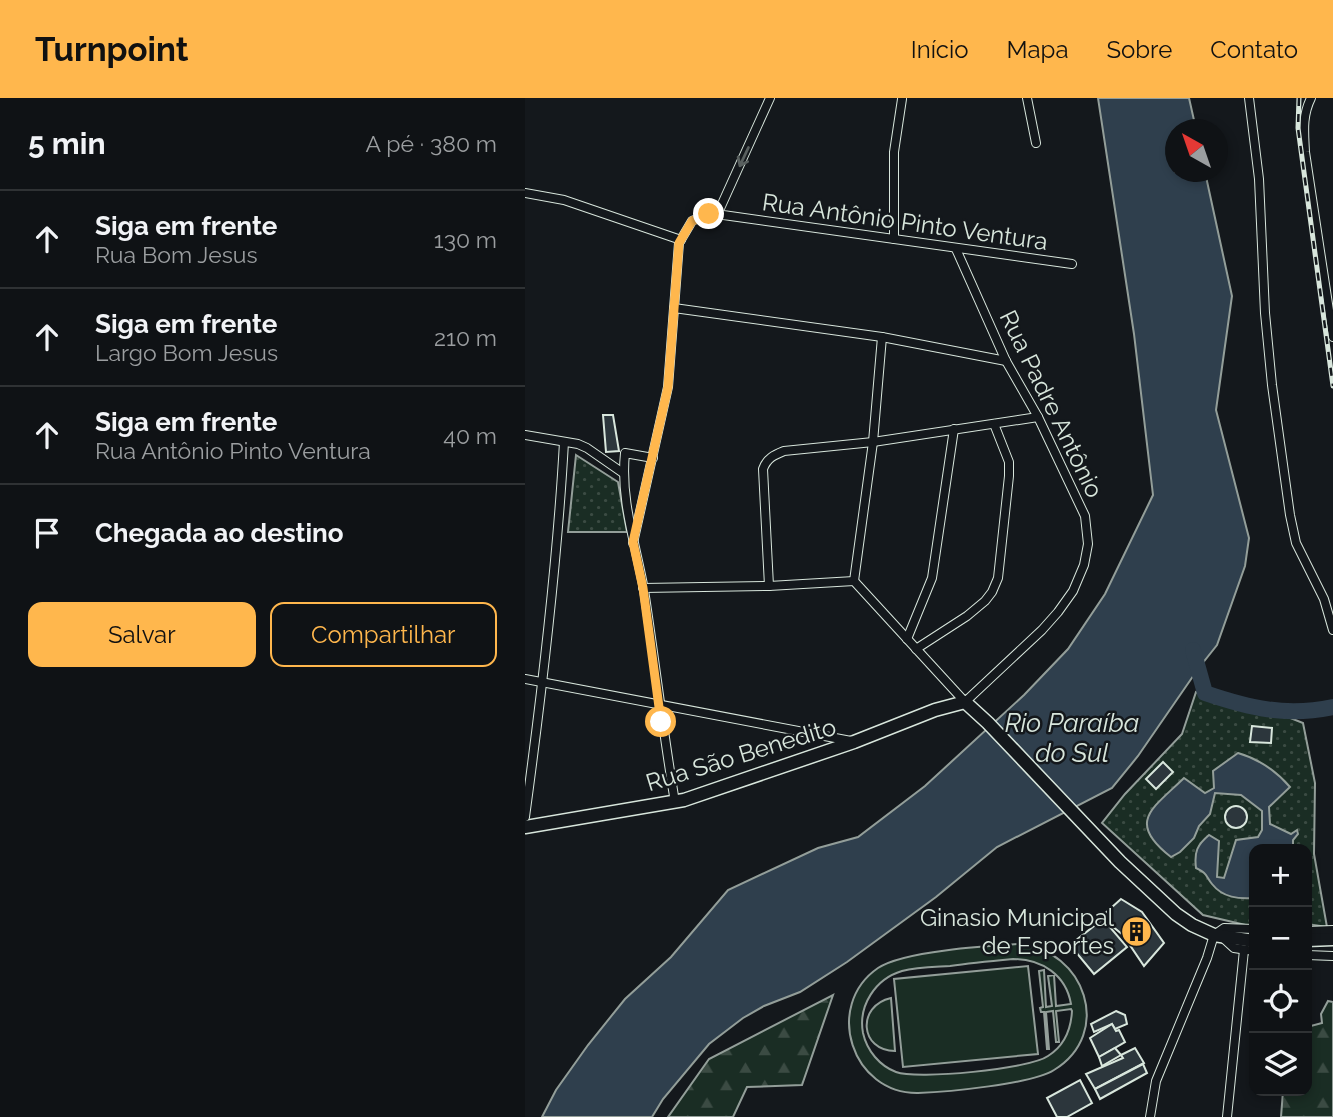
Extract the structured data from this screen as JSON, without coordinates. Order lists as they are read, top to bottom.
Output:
{
  "streets": {
    "main road": ["Rua São Benedito"],
    "street": ["Rua Antônio Pinto Ventura", "Rua Padre Antônio"]
  },
  "crossings": [
    ["Rua Antônio Pinto Ventura", "Rua Padre Antônio"],
    ["Rua Padre Antônio", "Rua São Benedito"]
  ],
  "water": ["Rio Paraíba do Sul"],
  "places": {
    "building": ["Ginasio Municipal de Esportes"]
  },
  "north": "top left",
  "page": {
    "header": "Turnpoint",
    "nav": [
      "Início",
      "Mapa",
      "Sobre",
      "Contato"
    ],
    "heading": ["5 min", "A pé · 380 m"],
    "list": [
      ["Siga em frente", "Rua Bom Jesus", "130 m"],
      ["Siga em frente", "Largo Bom Jesus", "210 m"],
      ["Siga em frente", "Rua Antônio Pinto Ventura", "40 m"],
      "Chegada ao destino"
    ],
    "buttons": ["Salvar", "Compartilhar"],
    "map_buttons": ["+", "−"]
  }
}
